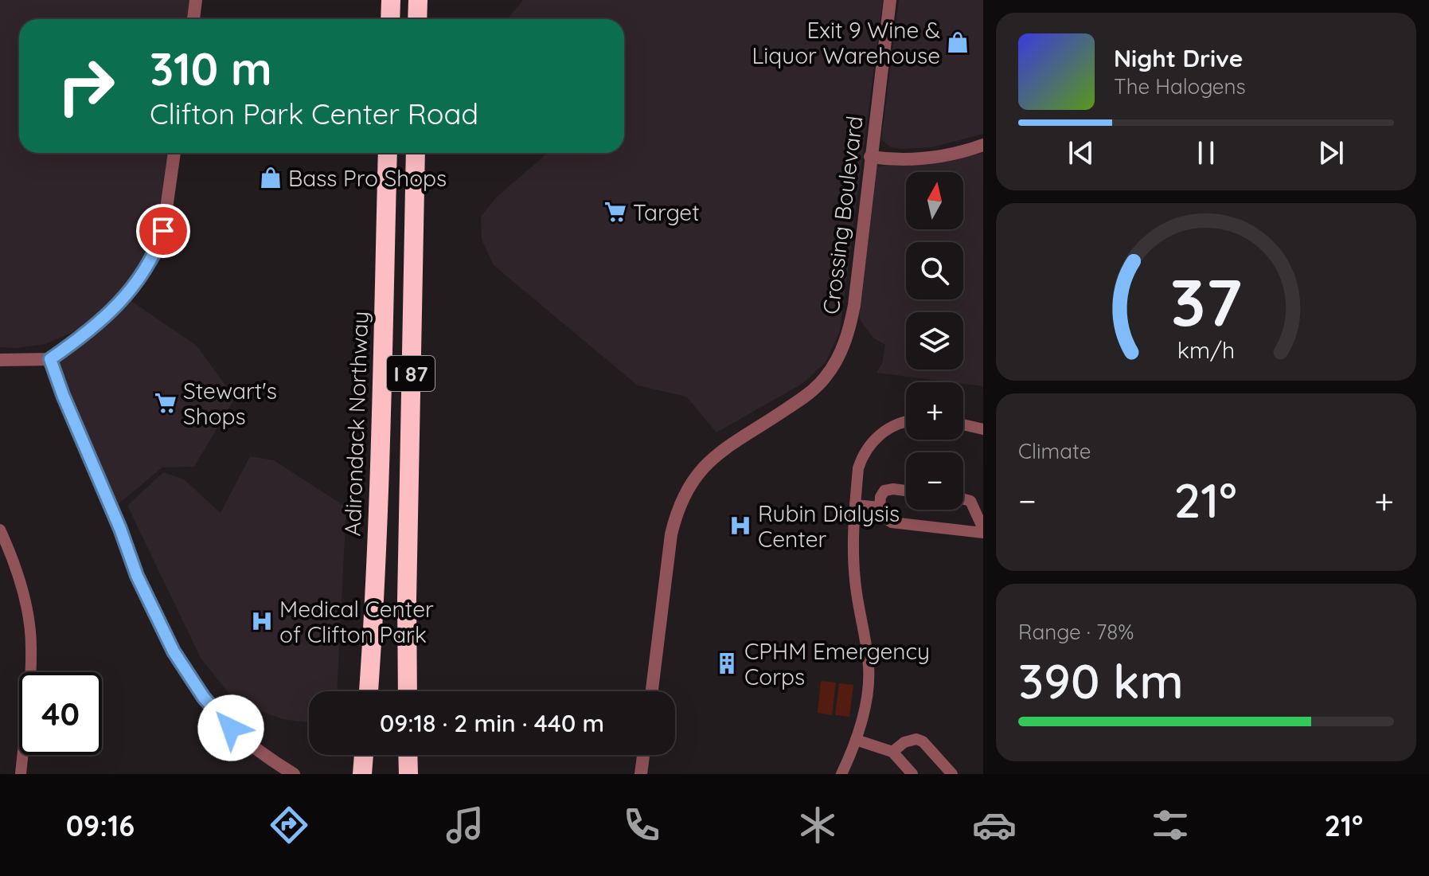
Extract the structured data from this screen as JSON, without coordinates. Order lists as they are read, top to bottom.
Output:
{
  "streets": {
    "highway": ["I 87", "Adirondack Northway"],
    "street": ["Crossing Boulevard"]
  },
  "places": {
    "shop": ["Exit 9 Wine & Liquor Warehouse", "Bass Pro Shops"],
    "supermarket": ["Target", "Stewart's Shops"],
    "hospital": ["Rubin Dialysis Center", "Medical Center of Clifton Park"],
    "building": ["CPHM Emergency Corps"]
  },
  "north": "top",
  "page": {
    "turn": ["310 m", "Clifton Park Center Road"],
    "song": ["Night Drive", "The Halogens"],
    "map_buttons": ["+", "−"],
    "tile": [
      "Climate",
      ["Range · 78%", "390 km"]
    ],
    "heat": ["−", "21°", "+"],
    "limit": "40",
    "trip": "09:18 · 2 min · 440 m",
    "tabs": ["09:16", "21°"],
    "gauge": ["37", "km/h"]
  }
}
